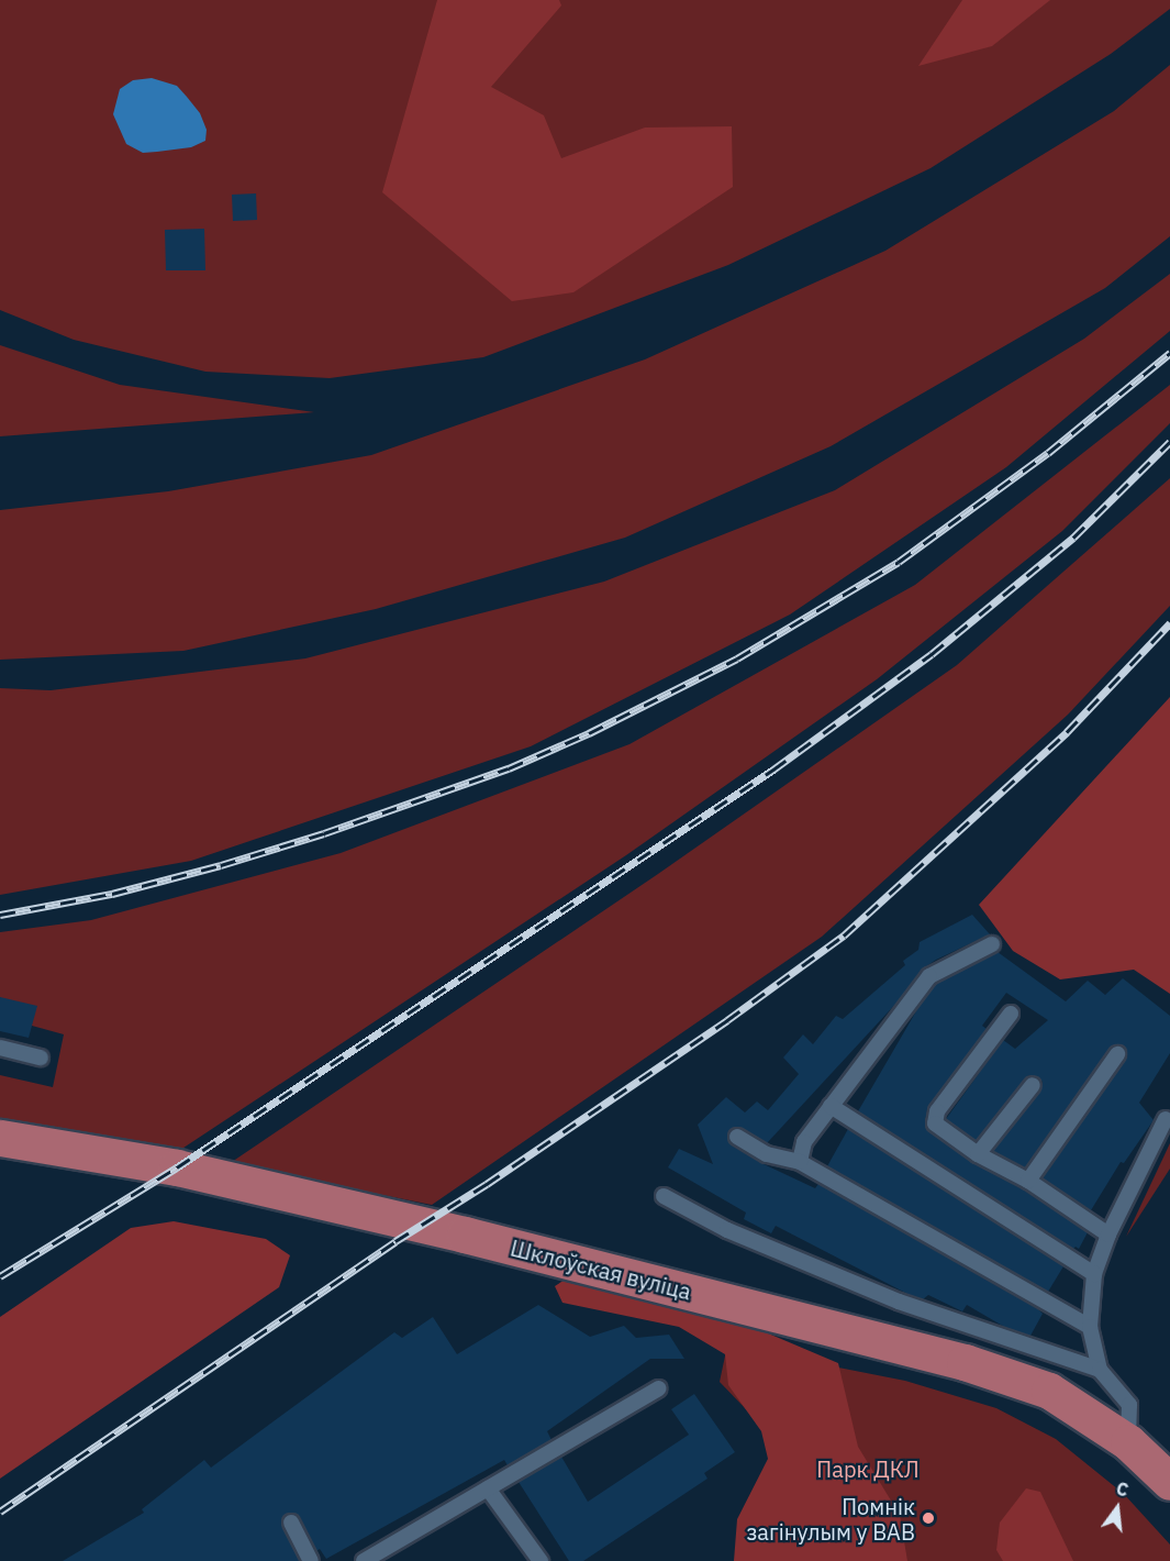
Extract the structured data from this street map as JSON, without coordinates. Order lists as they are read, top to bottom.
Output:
{
  "streets": {
    "main road": ["Шклоўская вуліца"]
  },
  "parks": ["Парк ДКЛ"],
  "places": ["Помнік загінулым у ВАВ"],
  "north": "top"
}
